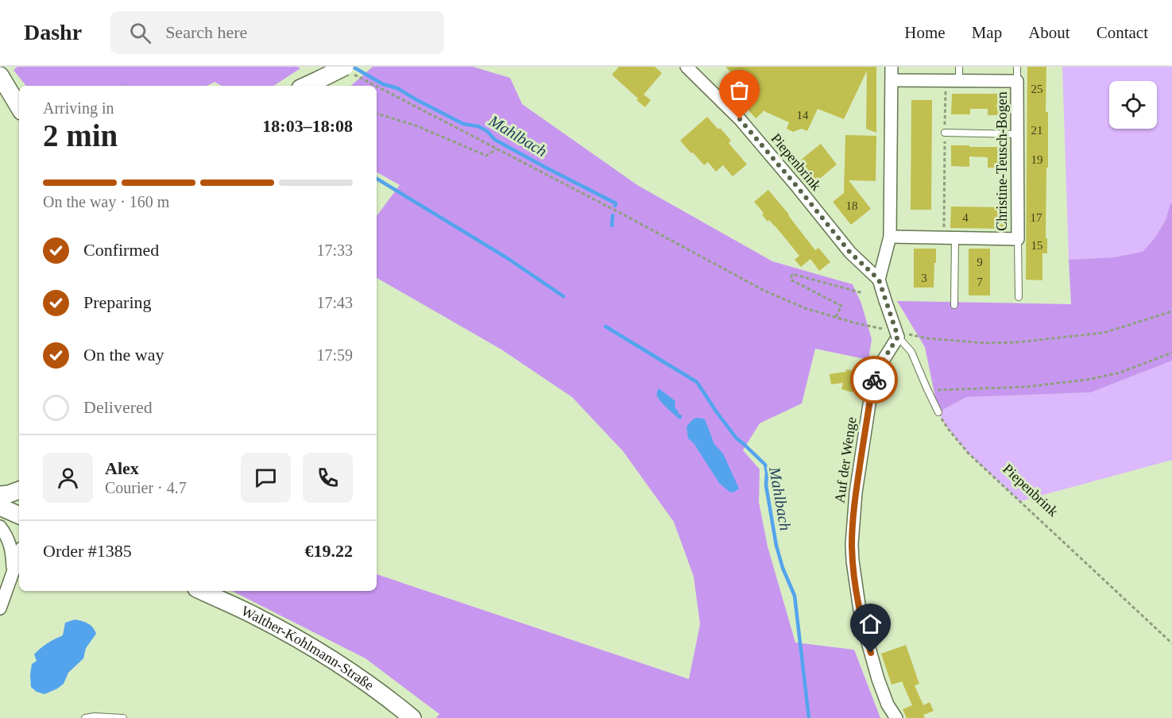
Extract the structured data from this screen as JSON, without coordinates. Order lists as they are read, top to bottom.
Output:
{
  "streets": {
    "main road": ["Walther-Kohlmann-Straße"],
    "street": ["Christine-Teusch-Bogen", "Piepenbrink", "Auf der Wenge"]
  },
  "water": ["Mahlbach"],
  "house_numbers": [
    "25",
    "14",
    "21",
    "19",
    "18",
    "4",
    "17",
    "15",
    "9",
    "3",
    "7"
  ],
  "page": {
    "header": "Dashr",
    "search": "Search here",
    "nav": [
      "Home",
      "Map",
      "About",
      "Contact"
    ],
    "heading": ["2 min", "Arriving in", "18:03–18:08"],
    "panel": [
      "Alex",
      "Courier · 4.7",
      "Order #1385",
      "€19.22"
    ],
    "bar": "On the way · 160 m",
    "list": [
      ["Confirmed", "17:33"],
      ["Preparing", "17:43"],
      ["On the way", "17:59"],
      "Delivered"
    ]
  }
}
